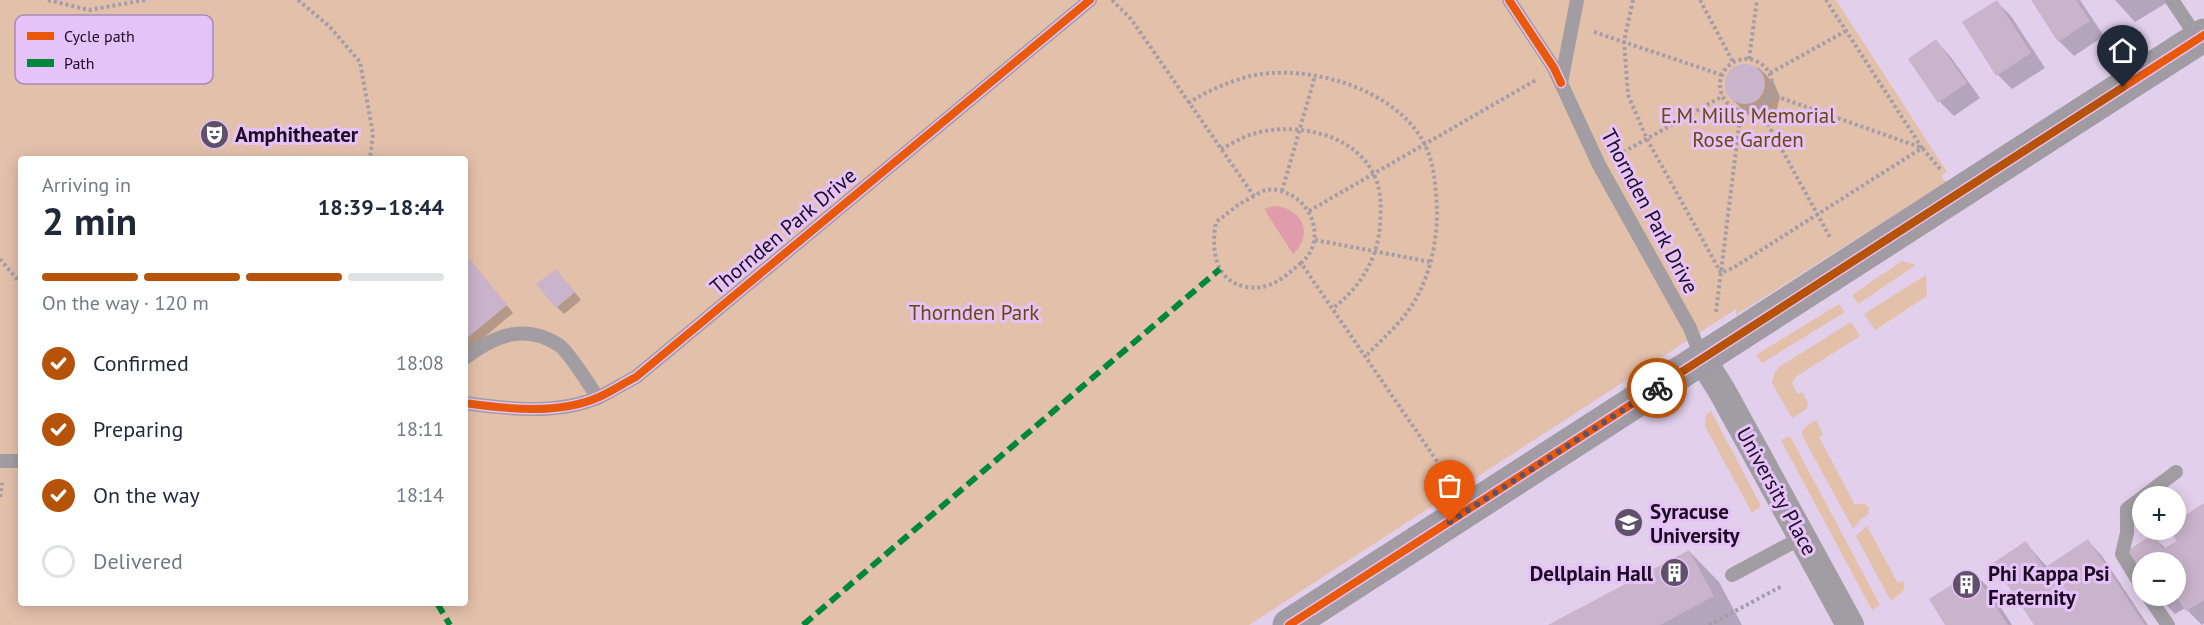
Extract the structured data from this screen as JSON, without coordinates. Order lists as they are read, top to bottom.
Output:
{
  "streets": {
    "street": ["University Place"],
    "lane": ["Thornden Park Drive"]
  },
  "crossings": [
    ["Thornden Park Drive", "University Place"]
  ],
  "parks": ["E.M. Mills Memorial Rose Garden", "Thornden Park"],
  "places": {
    "theatre": ["Amphitheater"],
    "school or university": ["Syracuse University"],
    "building": ["Dellplain Hall", "Phi Kappa Psi Fraternity"]
  },
  "legend": ["Cycle path", "Path"],
  "page": {
    "heading": ["2 min", "Arriving in", "18:39–18:44"],
    "bar": "On the way · 120 m",
    "list": [
      ["Confirmed", "18:08"],
      ["Preparing", "18:11"],
      ["On the way", "18:14"],
      "Delivered"
    ],
    "map_buttons": ["+", "−"]
  }
}
